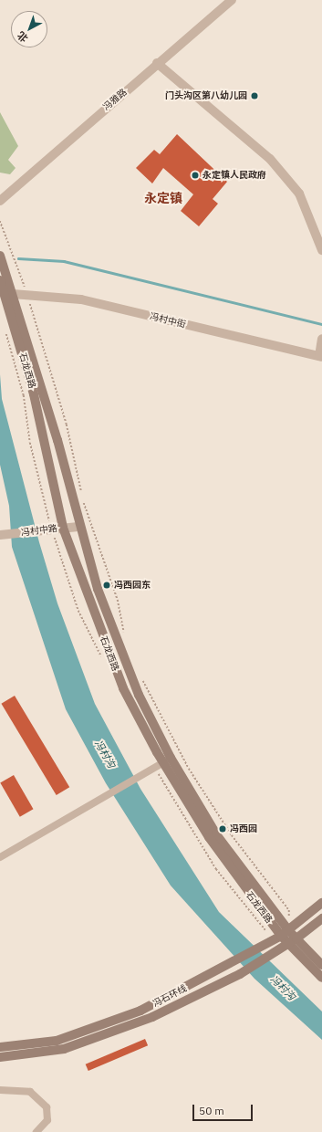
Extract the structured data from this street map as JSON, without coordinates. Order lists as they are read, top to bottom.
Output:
{
  "streets": {
    "main road": ["石龙西路", "冯石环线"],
    "street": ["冯雅路", "冯村中街", "冯村中路"]
  },
  "crossings": [
    ["冯村中街", "石龙西路"],
    ["石龙西路", "冯村中路"],
    ["石龙西路", "冯石环线"]
  ],
  "districts": ["永定镇"],
  "water": ["冯村沟"],
  "places": [
    "门头沟区第八幼儿园",
    "永定镇人民政府",
    "冯西园东",
    "冯西园"
  ],
  "scale_bar": "50 m",
  "north": "bottom left"
}
